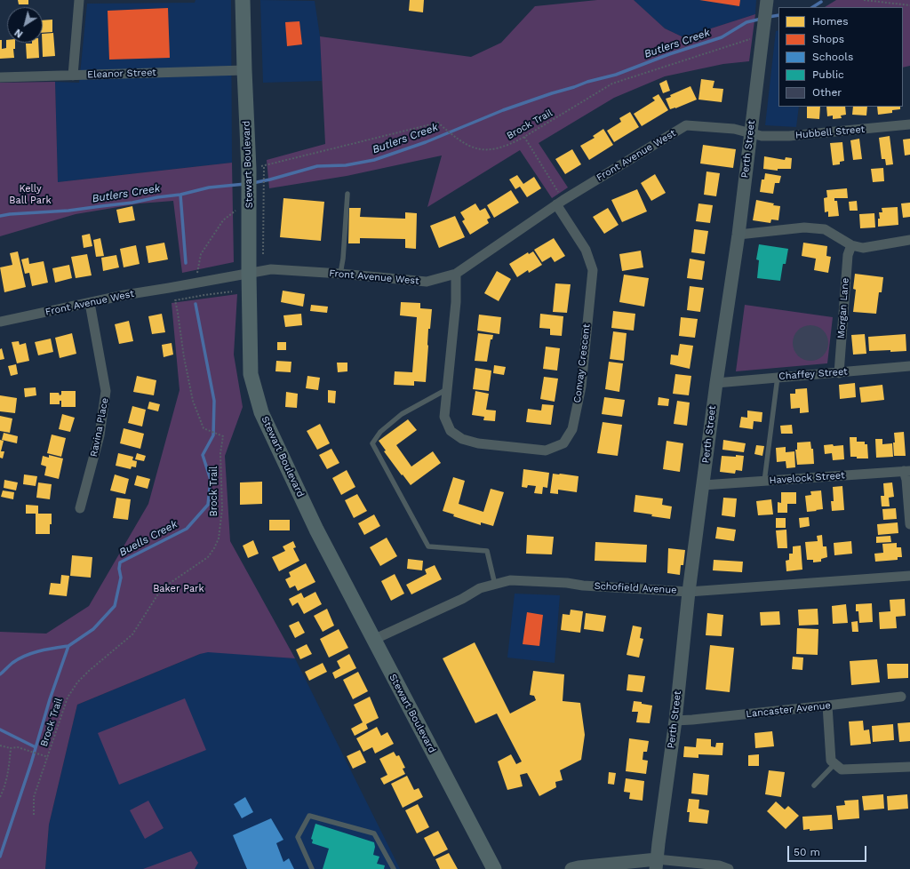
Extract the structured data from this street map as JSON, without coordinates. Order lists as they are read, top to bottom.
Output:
{
  "streets": {
    "main road": ["Stewart Boulevard"],
    "street": [
      "Eleanor Street",
      "Hubbell Street",
      "Perth Street",
      "Front Avenue West",
      "Morgan Lane",
      "Convay Crescent",
      "Chaffey Street",
      "Ravina Place",
      "Havelock Street",
      "Schofield Avenue",
      "Lancaster Avenue"
    ],
    "path": ["Brock Trail"]
  },
  "crossings": [
    ["Eleanor Street", "Stewart Boulevard"],
    ["Brock Trail", "Perth Street"],
    ["Brock Trail", "Stewart Boulevard"],
    ["Hubbell Street", "Perth Street"],
    ["Hubbell Street", "Front Avenue West"],
    ["Perth Street", "Front Avenue West"],
    ["Perth Street", "Chaffey Street"],
    ["Perth Street", "Havelock Street"],
    ["Perth Street", "Schofield Avenue"],
    ["Perth Street", "Lancaster Avenue"],
    ["Front Avenue West", "Stewart Boulevard"],
    ["Front Avenue West", "Convay Crescent"],
    ["Front Avenue West", "Ravina Place"],
    ["Stewart Boulevard", "Schofield Avenue"],
    ["Morgan Lane", "Chaffey Street"]
  ],
  "water": ["Butlers Creek", "Buells Creek"],
  "parks": ["Kelly Ball Park", "Baker Park"],
  "legend": [
    "Homes",
    "Shops",
    "Schools",
    "Public",
    "Other"
  ],
  "scale_bar": "50 m",
  "north": "bottom left"
}
